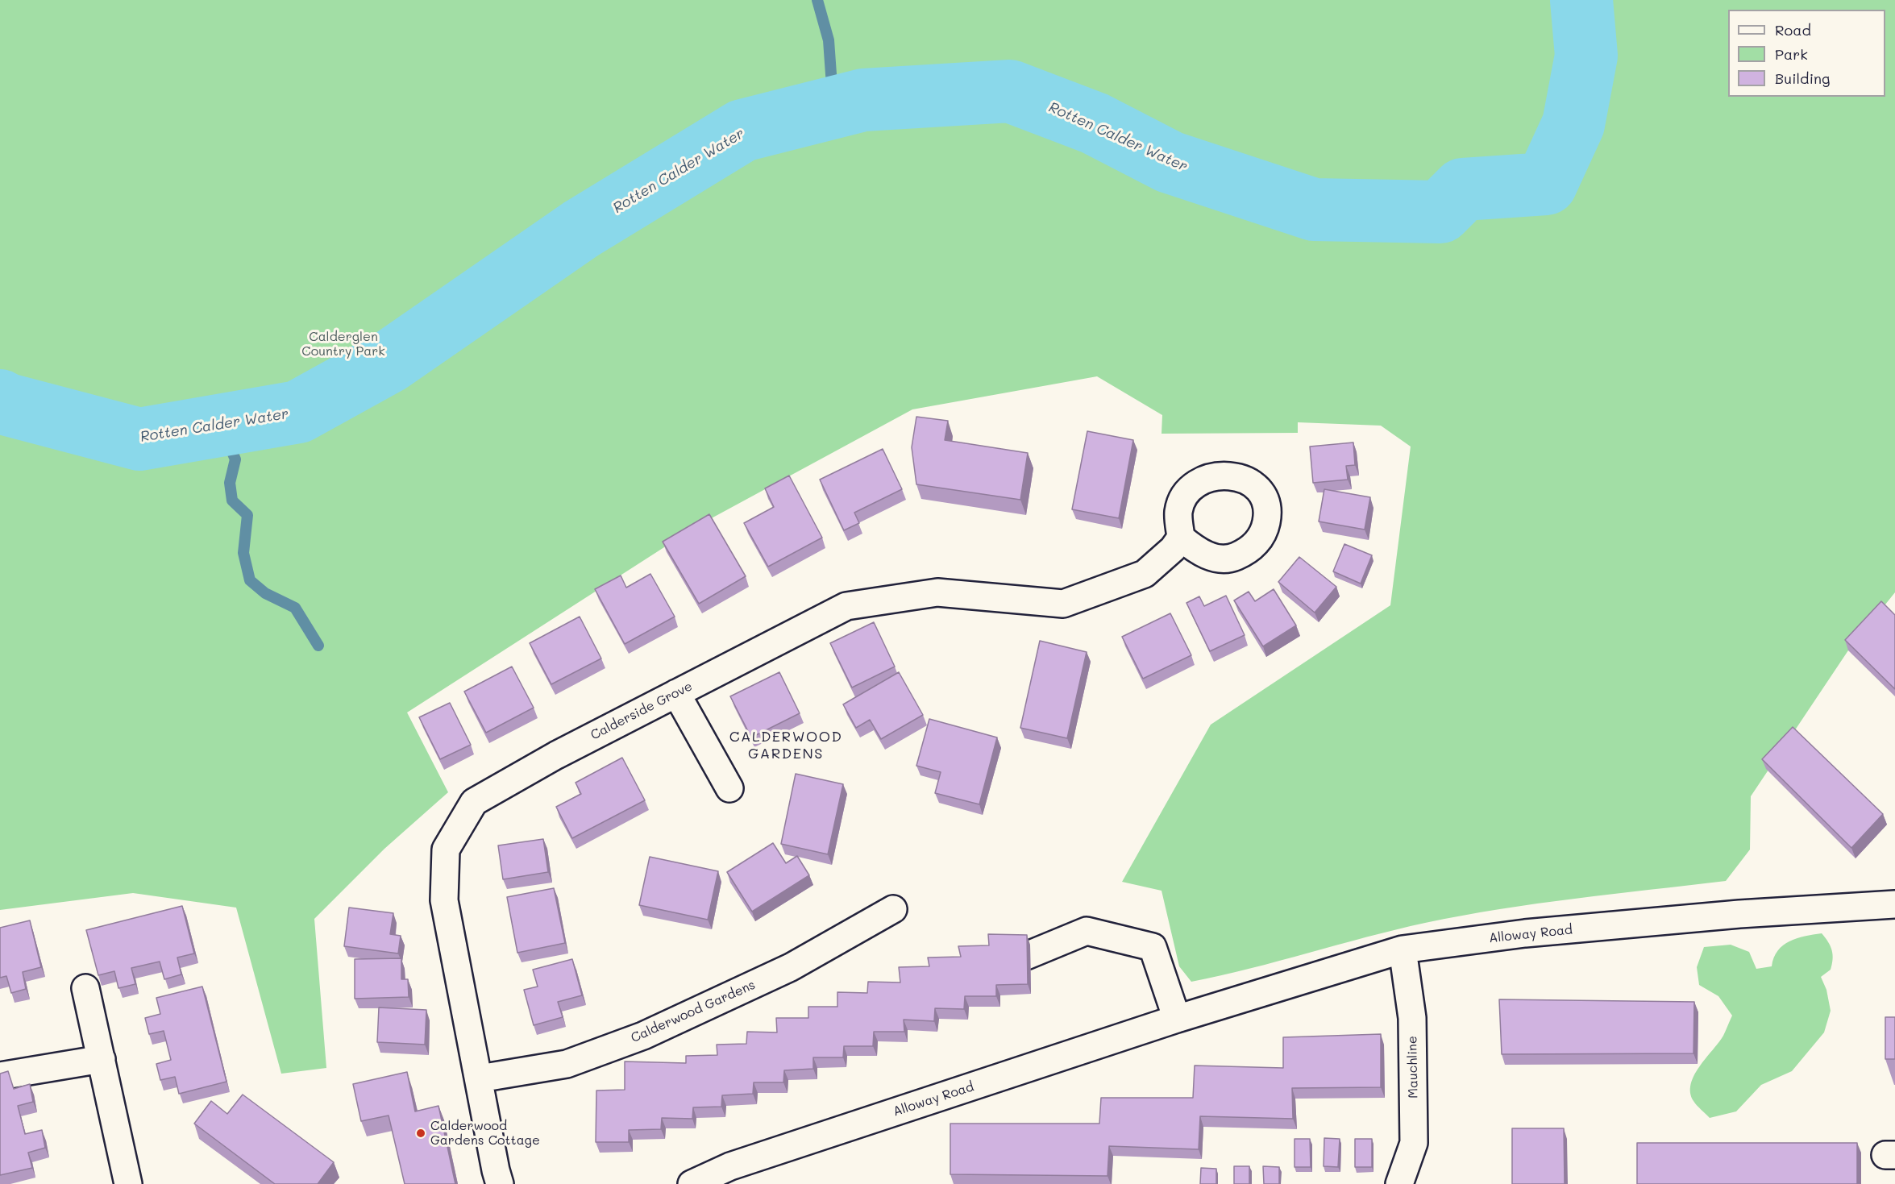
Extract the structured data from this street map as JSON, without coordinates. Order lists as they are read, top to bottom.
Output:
{
  "streets": {
    "street": [
      "Calderside Grove",
      "Alloway Road",
      "Calderwood Gardens",
      "Mauchline"
    ]
  },
  "crossings": [
    ["Calderside Grove", "Calderwood Gardens"],
    ["Alloway Road", "Mauchline"]
  ],
  "districts": ["CALDERWOOD GARDENS"],
  "water": ["Rotten Calder Water"],
  "parks": ["Calderglen Country Park"],
  "places": ["Calderwood Gardens Cottage"],
  "legend": ["Road", "Park", "Building"]
}
